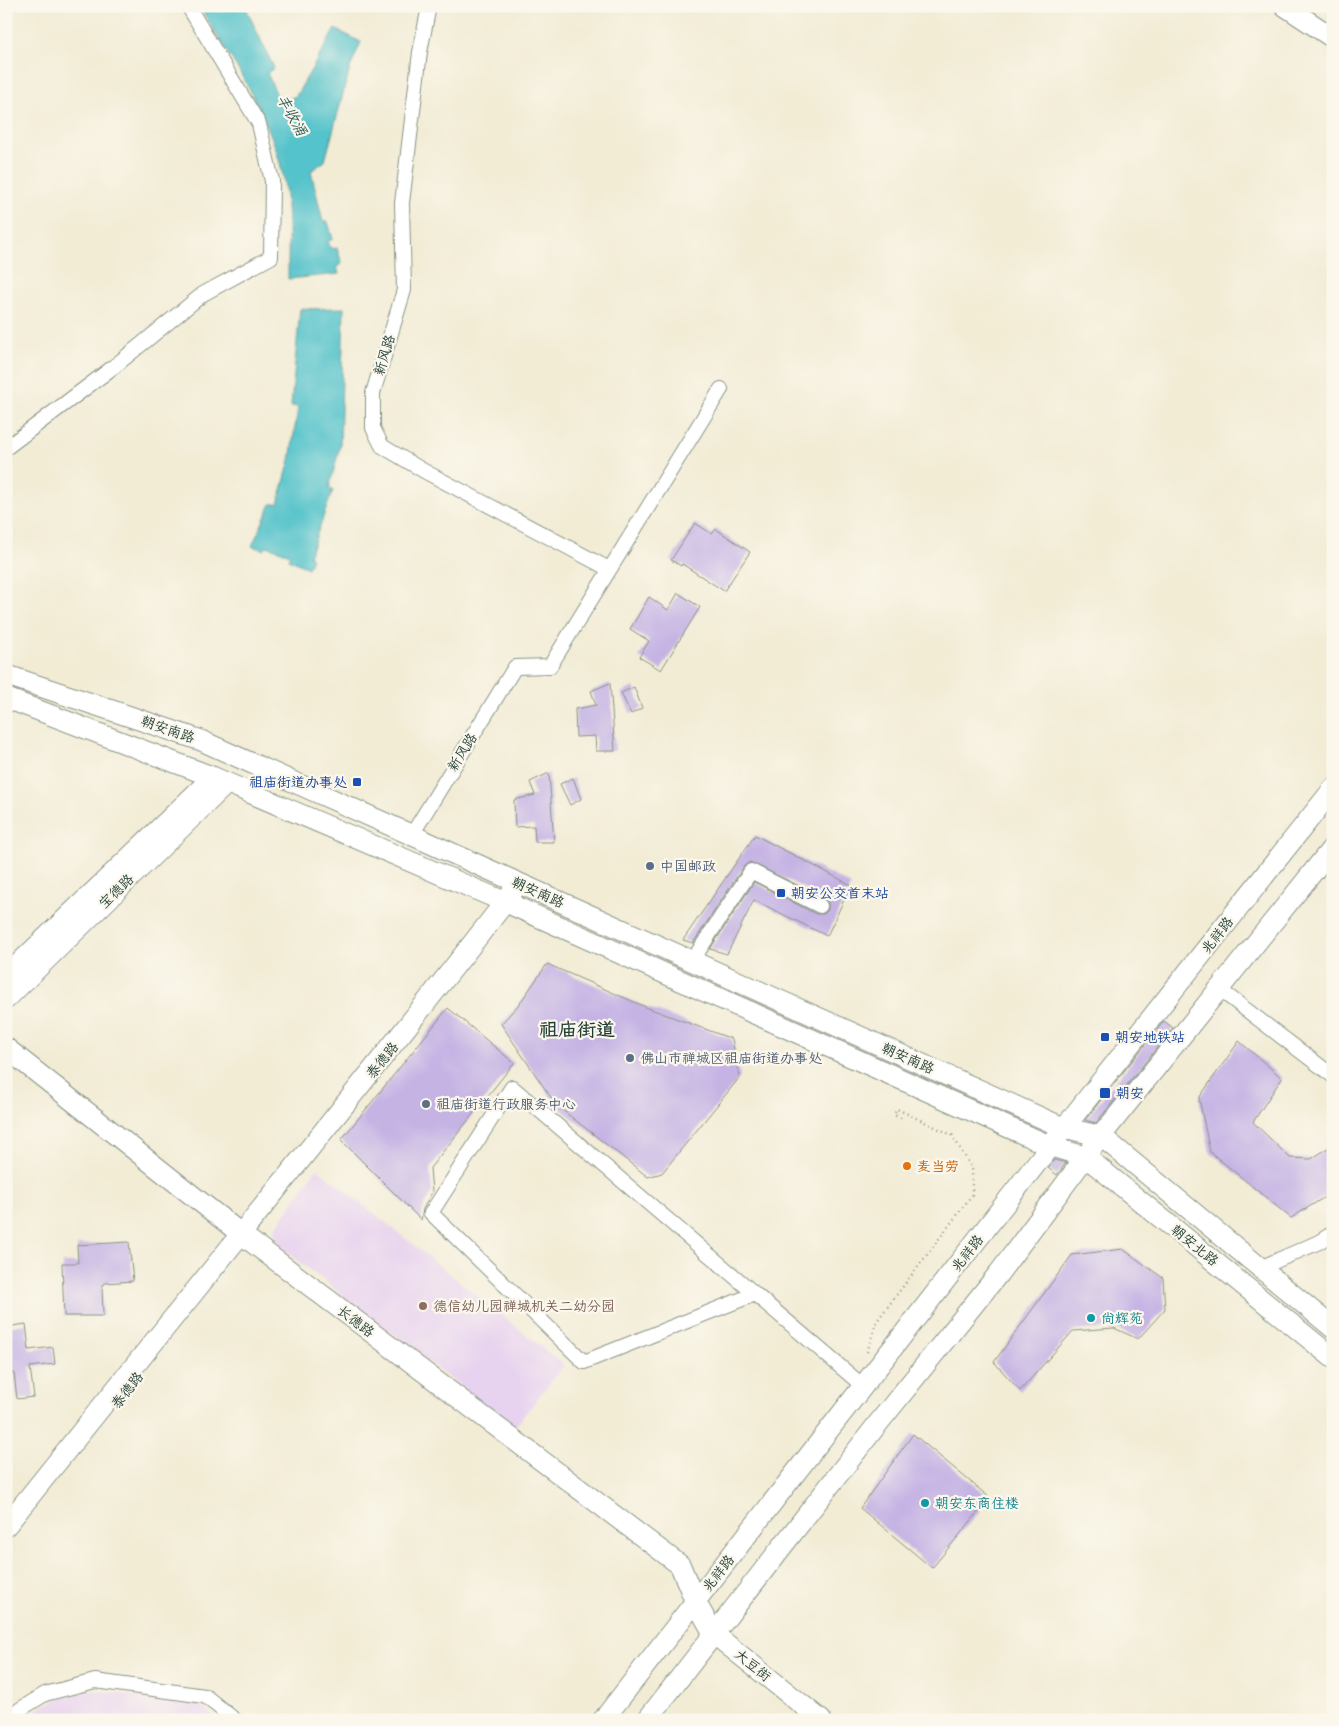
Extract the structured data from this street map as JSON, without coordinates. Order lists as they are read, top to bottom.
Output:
{
  "streets": {
    "main road": [
      "朝安南路",
      "宝德路",
      "兆祥路",
      "泰德路",
      "朝安北路",
      "长德路",
      "大豆街"
    ],
    "street": ["新风路"]
  },
  "crossings": [
    ["新风路", "朝安南路"],
    ["朝安南路", "宝德路"],
    ["朝安南路", "兆祥路"],
    ["朝安南路", "泰德路"],
    ["朝安南路", "朝安北路"],
    ["兆祥路", "朝安北路"],
    ["兆祥路", "长德路"],
    ["兆祥路", "大豆街"],
    ["泰德路", "长德路"],
    ["长德路", "大豆街"]
  ],
  "districts": ["祖庙街道"],
  "water": ["丰收涌"],
  "places": {
    "transit": [
      "祖庙街道办事处",
      "朝安公交首末站",
      "朝安地铁站",
      "朝安"
    ],
    "other": [
      "中国邮政",
      "佛山市禅城区祖庙街道办事处",
      "祖庙街道行政服务中心",
      "麦当劳",
      "德信幼儿园禅城机关二幼分园",
      "尚辉苑",
      "朝安东商住楼"
    ]
  }
}
